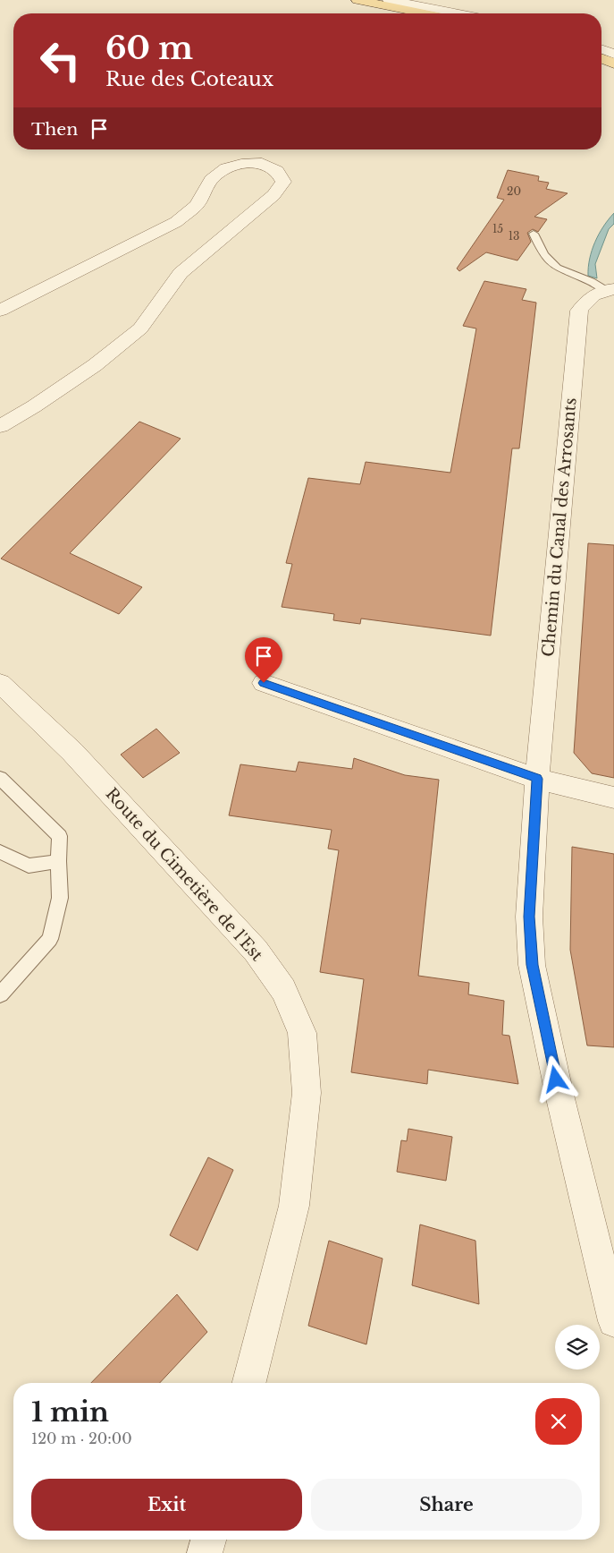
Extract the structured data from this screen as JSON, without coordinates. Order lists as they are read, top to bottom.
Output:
{
  "streets": {
    "street": ["Chemin du Canal des Arrosants", "Route du Cimetière de l'Est"]
  },
  "house_numbers": ["20", "15", "13"],
  "page": {
    "turn": ["60 m", "Rue des Coteaux"],
    "then": "Then",
    "heading": ["1 min", "120 m · 20:00"],
    "buttons": ["Exit", "Share"]
  }
}
